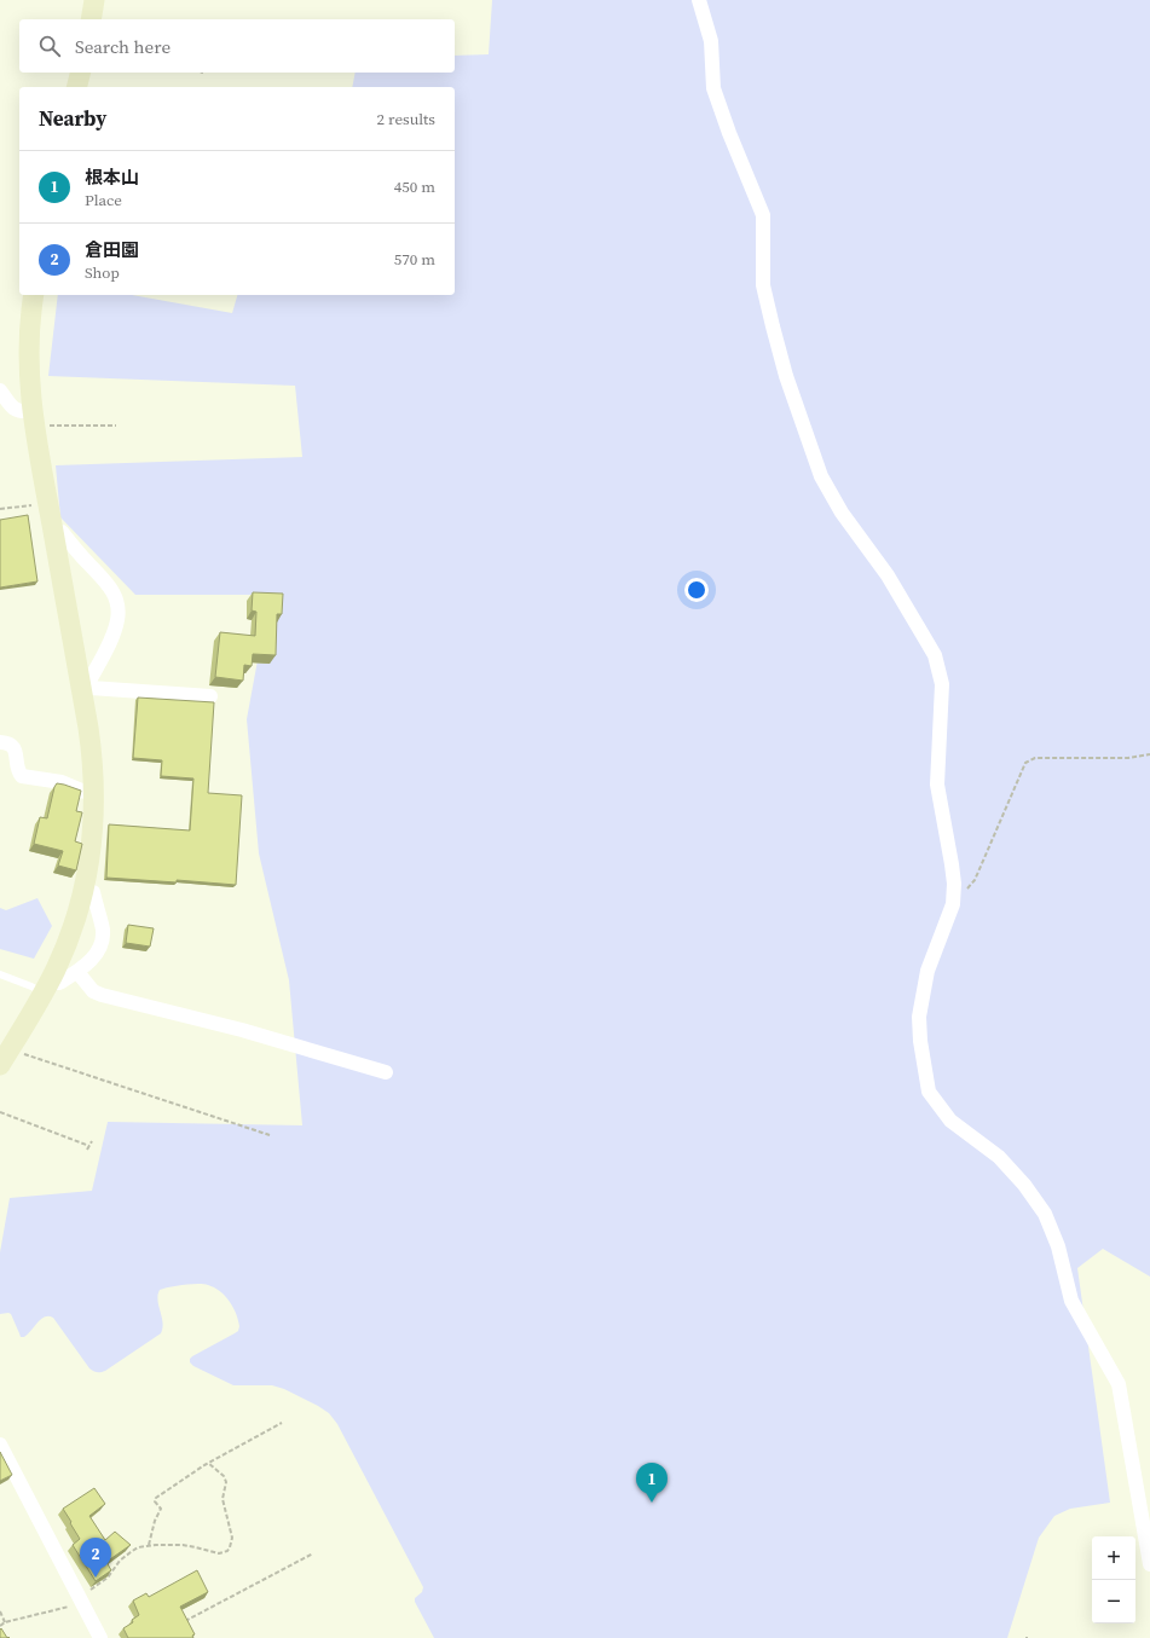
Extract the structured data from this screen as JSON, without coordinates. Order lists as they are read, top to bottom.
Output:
{
  "page": {
    "search": "Search here",
    "heading": ["Nearby", "2 results"],
    "list": [
      {
        "mark": "1",
        "name": "根本山",
        "note": "Place",
        "value": "450 m"
      },
      {
        "mark": "2",
        "name": "倉田園",
        "note": "Shop",
        "value": "570 m"
      }
    ],
    "pins": ["1", "2"],
    "map_buttons": ["+", "−"]
  }
}
